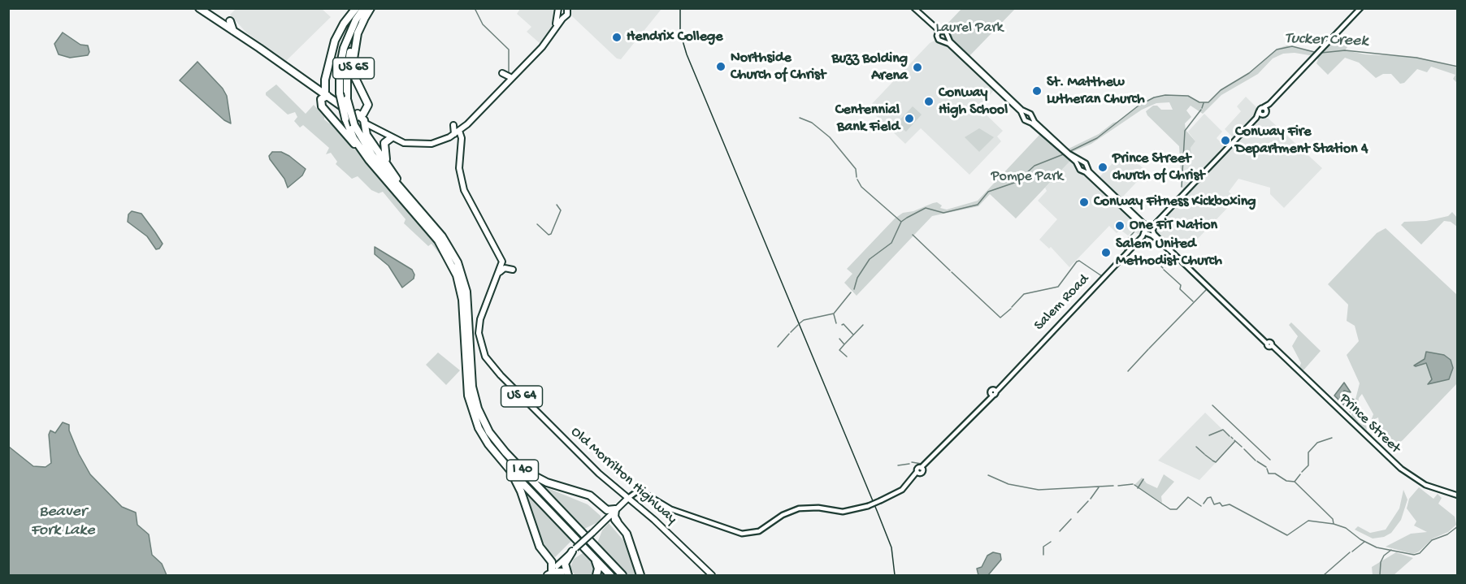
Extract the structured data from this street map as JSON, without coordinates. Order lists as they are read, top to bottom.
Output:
{
  "streets": {
    "highway": ["US 65", "I 40"],
    "main road": [
      "Salem Road",
      "US 64",
      "Prince Street",
      "Old Morrilton Highway"
    ]
  },
  "crossings": [
    ["US 65", "I 40"],
    ["Salem Road", "Prince Street"],
    ["US 64", "Old Morrilton Highway"]
  ],
  "water": ["Tucker Creek", "Beaver Fork Lake"],
  "parks": ["Laurel Park", "Pompe Park"],
  "places": [
    "Hendrix College",
    "Northside Church of Christ",
    "Buzz Bolding Arena",
    "St. Matthew Lutheran Church",
    "Conway High School",
    "Centennial Bank Field",
    "Conway Fire Department Station 4",
    "Prince Street church of Christ",
    "Conway Fitness Kickboxing",
    "One FiT Nation",
    "Salem United Methodist Church"
  ]
}
